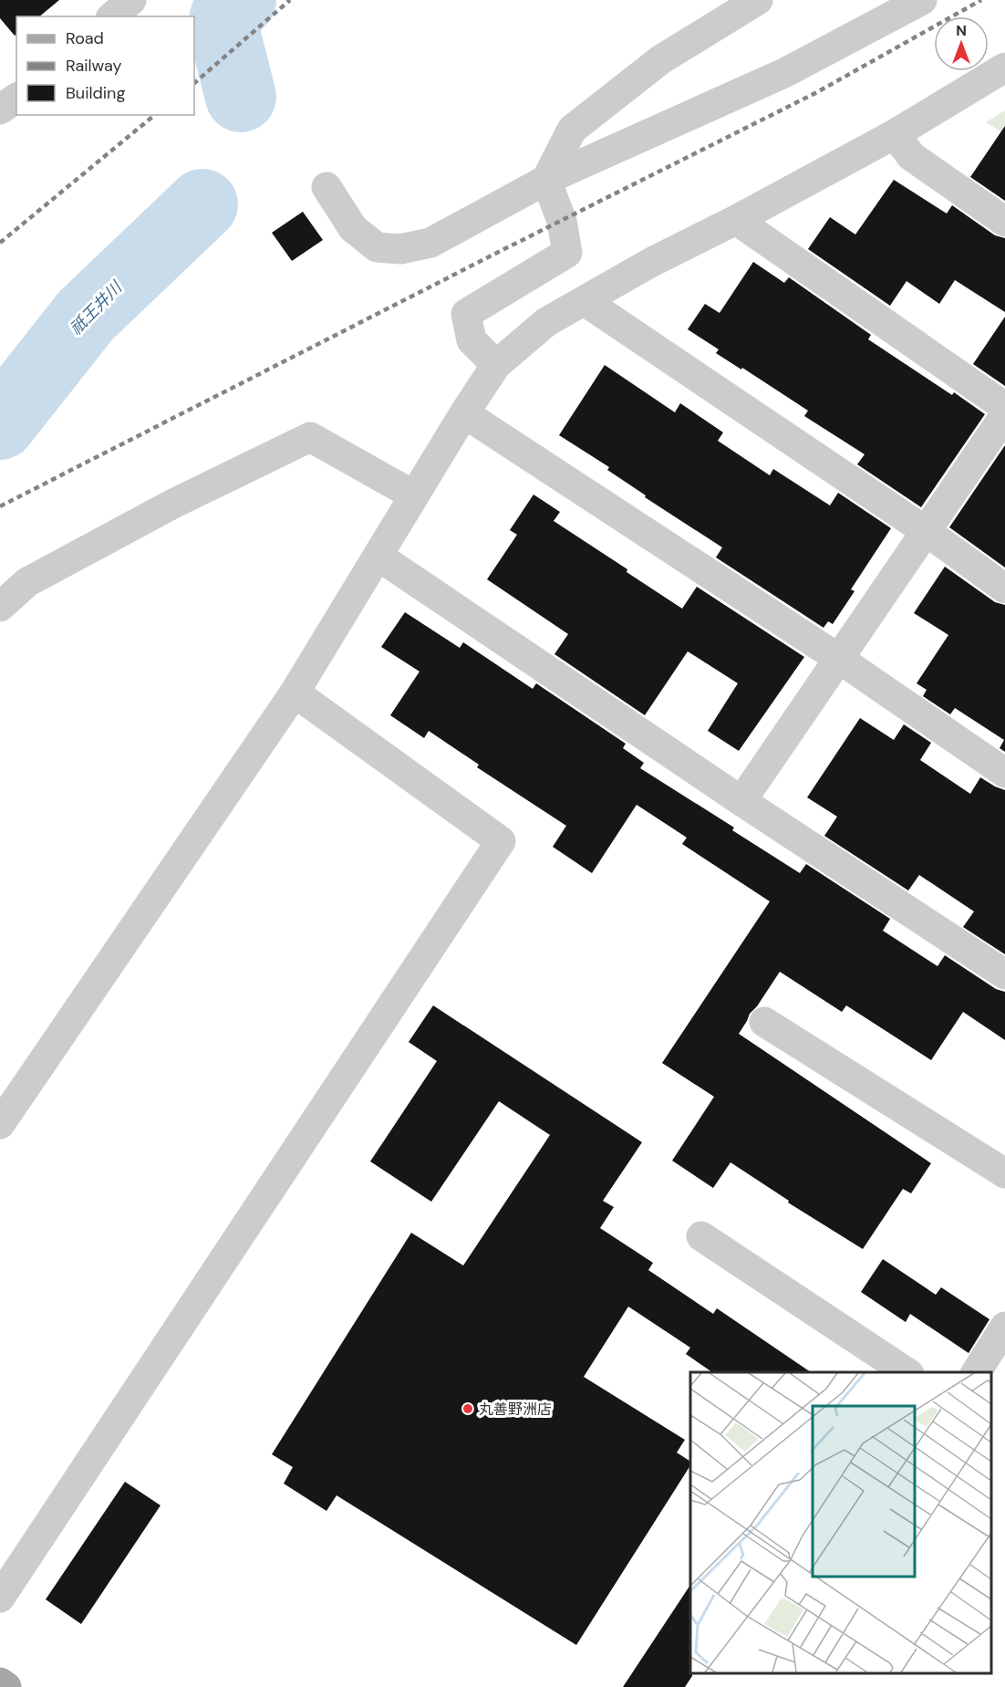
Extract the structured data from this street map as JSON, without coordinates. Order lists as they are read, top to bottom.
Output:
{
  "water": ["祇王井川"],
  "places": ["丸善野洲店"],
  "legend": ["Road", "Railway", "Building"],
  "north": "top"
}
